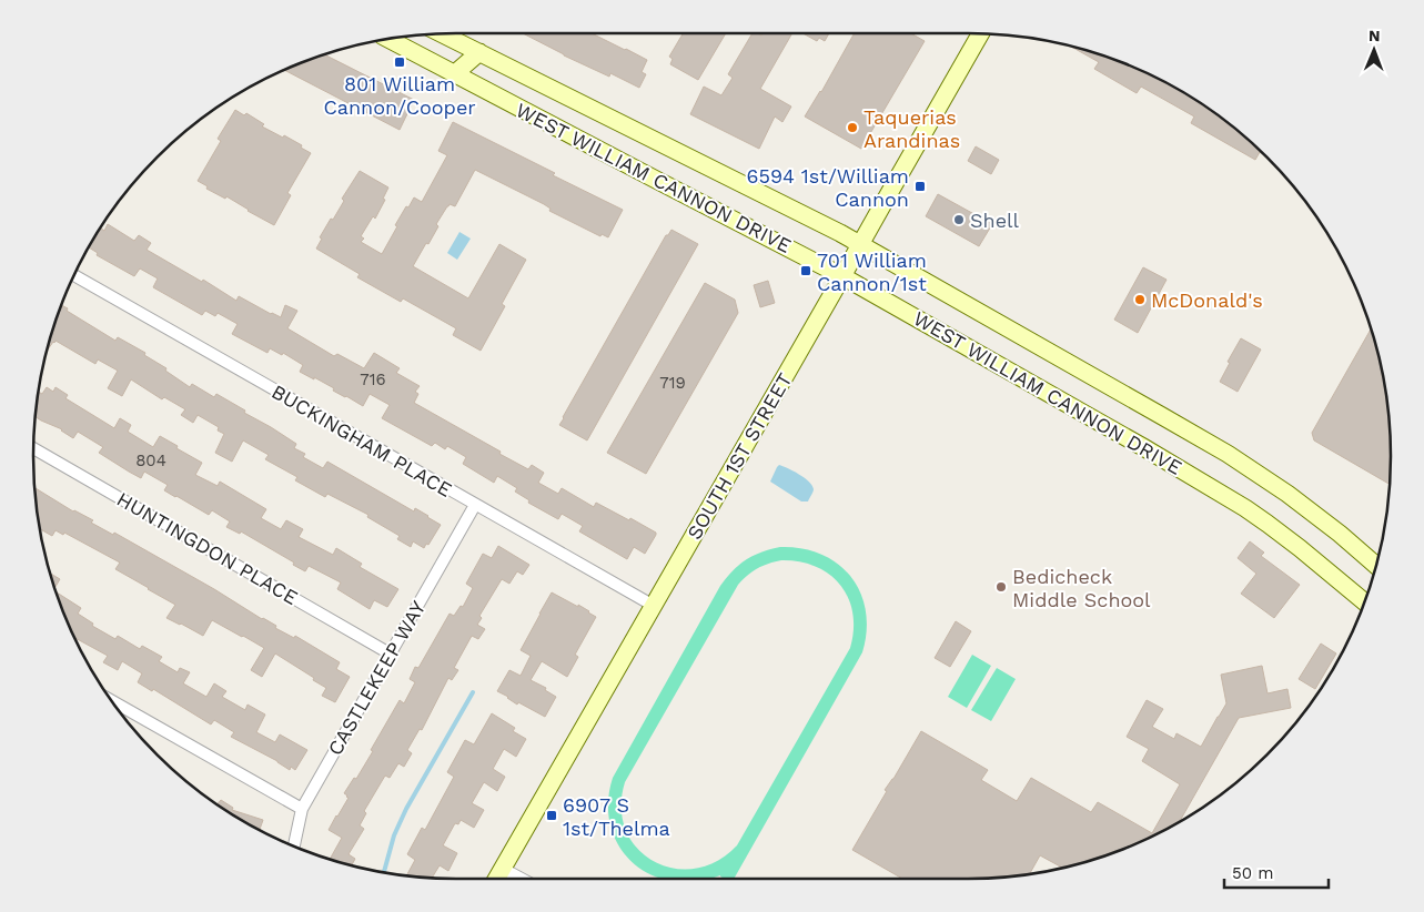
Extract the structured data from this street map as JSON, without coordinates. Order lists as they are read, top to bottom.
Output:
{
  "streets": {
    "main road": ["WEST WILLIAM CANNON DRIVE", "SOUTH 1ST STREET"],
    "street": ["BUCKINGHAM PLACE", "HUNTINGDON PLACE", "CASTLEKEEP WAY"]
  },
  "crossings": [
    ["WEST WILLIAM CANNON DRIVE", "SOUTH 1ST STREET"],
    ["BUCKINGHAM PLACE", "SOUTH 1ST STREET"],
    ["BUCKINGHAM PLACE", "CASTLEKEEP WAY"],
    ["HUNTINGDON PLACE", "CASTLEKEEP WAY"]
  ],
  "places": {
    "transit": [
      "801 William Cannon/Cooper",
      "6594 1st/William Cannon",
      "701 William Cannon/1st",
      "6907 S 1st/Thelma"
    ],
    "other": [
      "Taquerias Arandinas",
      "Shell",
      "McDonald's",
      "Bedicheck Middle School"
    ]
  },
  "house_numbers": ["716", "719", "804"],
  "scale_bar": "50 m",
  "north": "top"
}
